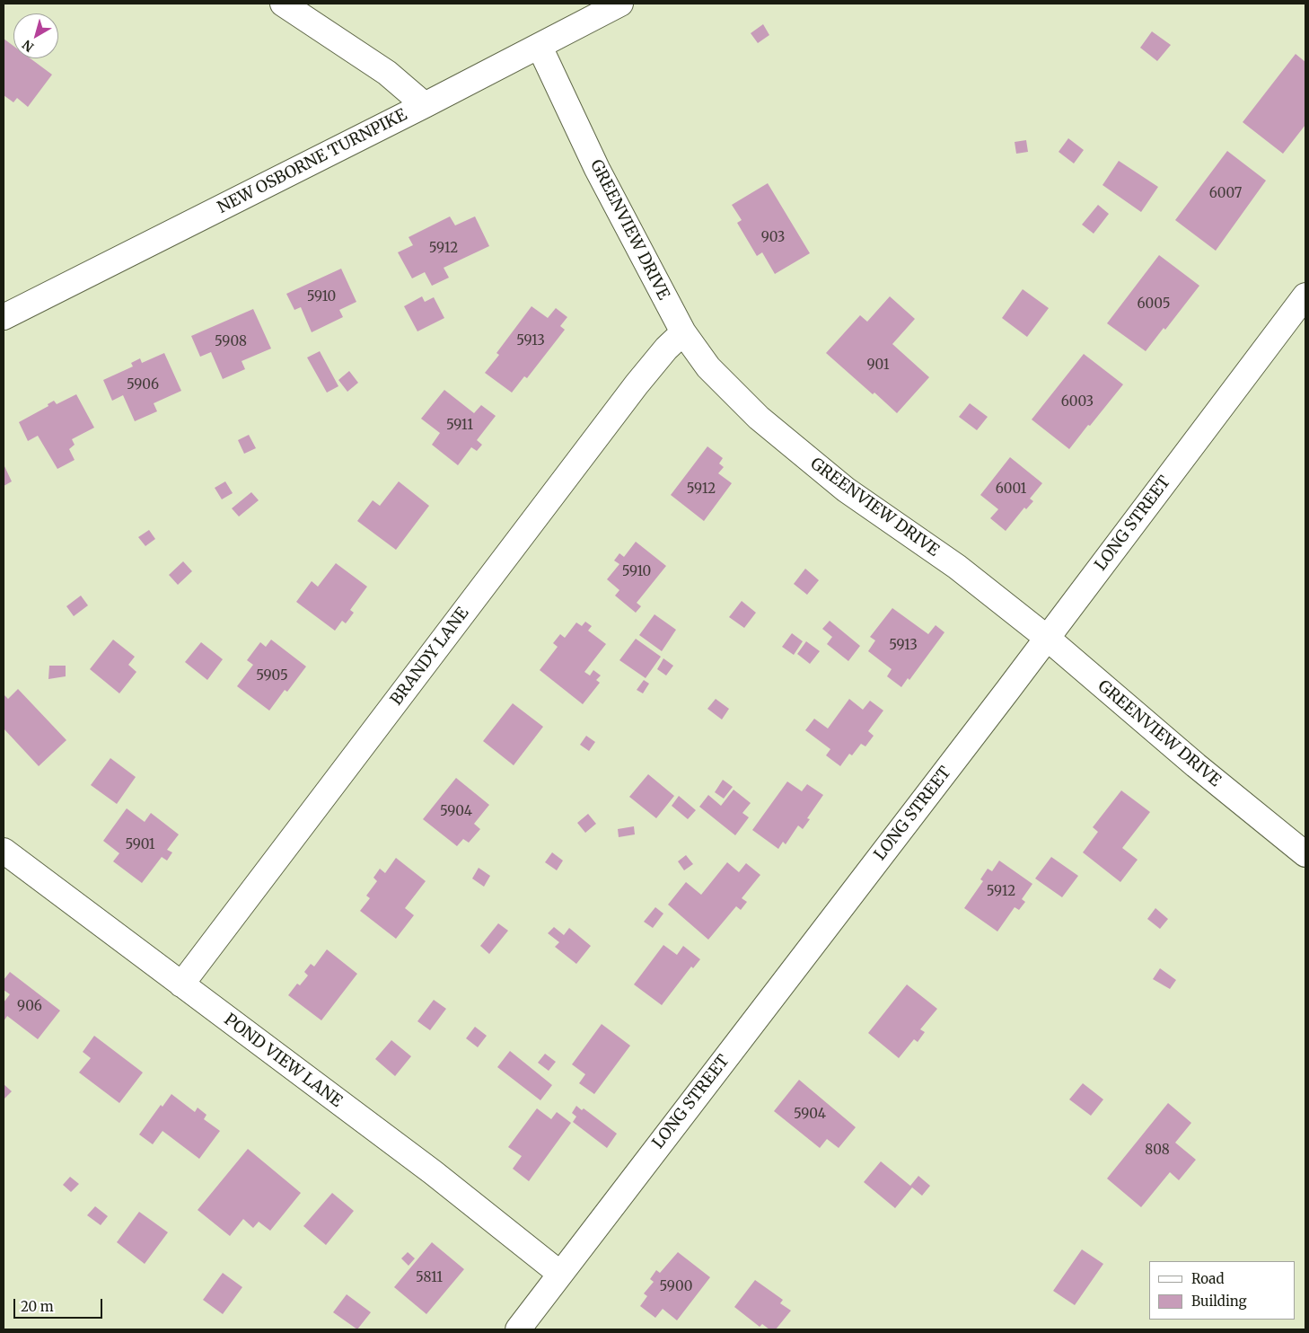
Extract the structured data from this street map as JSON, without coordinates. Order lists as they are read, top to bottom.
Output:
{
  "streets": {
    "street": [
      "NEW OSBORNE TURNPIKE",
      "GREENVIEW DRIVE",
      "LONG STREET",
      "BRANDY LANE",
      "POND VIEW LANE"
    ]
  },
  "crossings": [
    ["NEW OSBORNE TURNPIKE", "GREENVIEW DRIVE"],
    ["GREENVIEW DRIVE", "LONG STREET"],
    ["GREENVIEW DRIVE", "BRANDY LANE"],
    ["LONG STREET", "POND VIEW LANE"],
    ["BRANDY LANE", "POND VIEW LANE"]
  ],
  "house_numbers": [
    "6007",
    "903",
    "5912",
    "5910",
    "6005",
    "5913",
    "5908",
    "901",
    "5906",
    "6003",
    "5911",
    "5912",
    "6001",
    "5910",
    "5913",
    "5905",
    "5904",
    "5901",
    "5912",
    "906",
    "5904",
    "808",
    "5811",
    "5900"
  ],
  "legend": ["Road", "Building"],
  "scale_bar": "20 m",
  "north": "bottom left"
}
